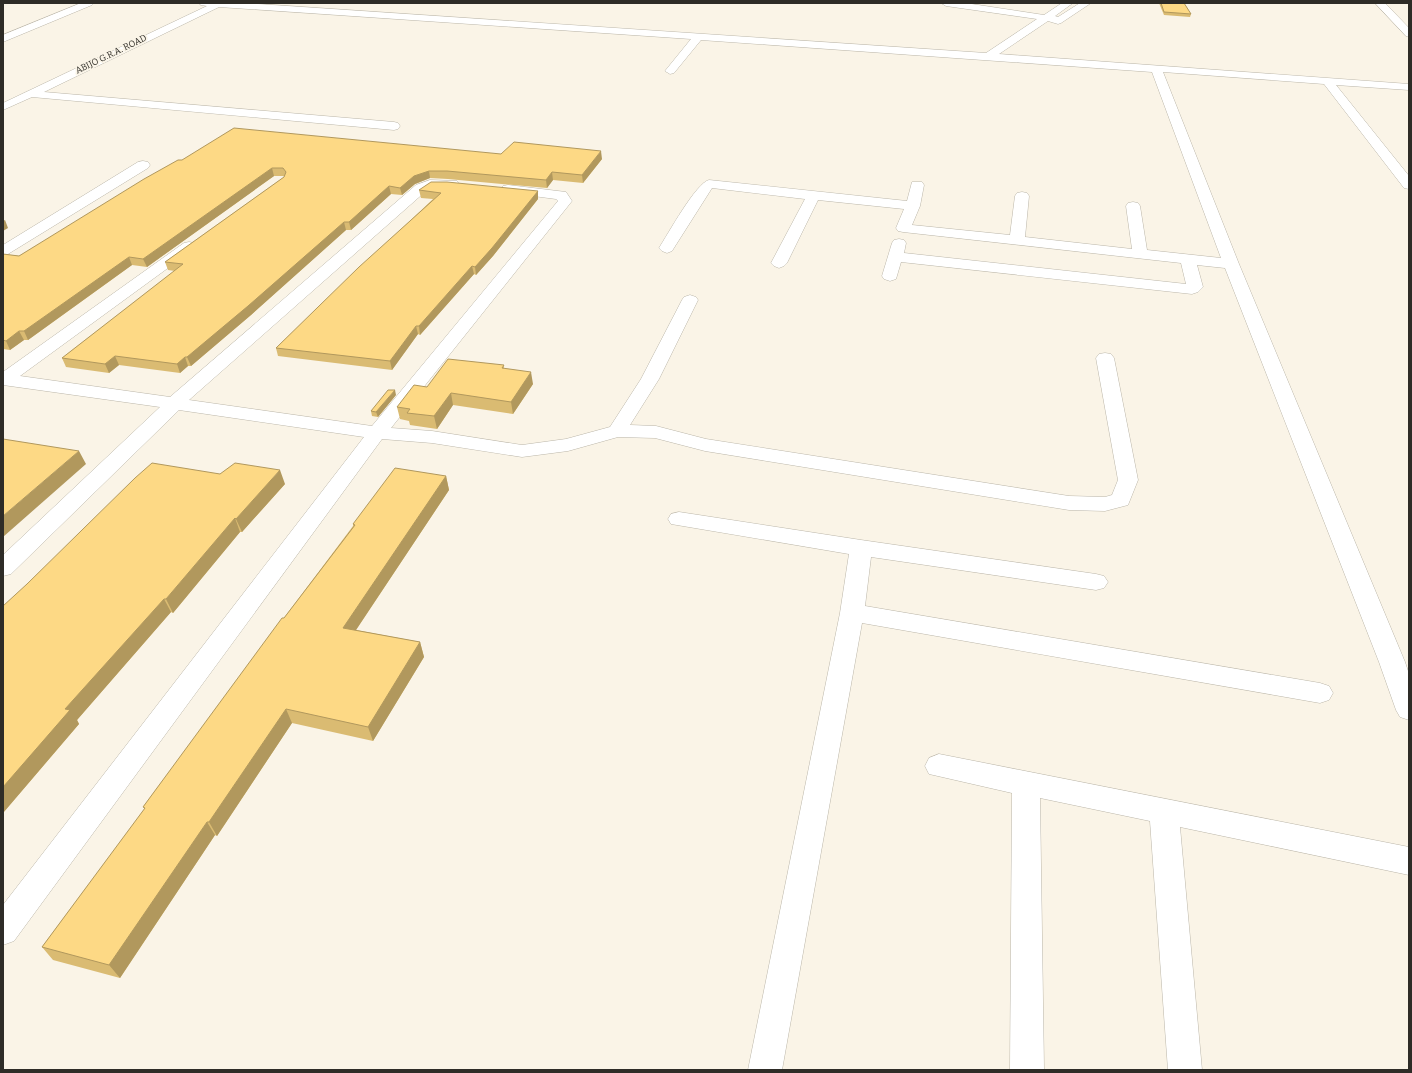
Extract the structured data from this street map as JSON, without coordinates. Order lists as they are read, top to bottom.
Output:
{
  "streets": {
    "street": ["ABIJO G.R.A. ROAD"]
  }
}
